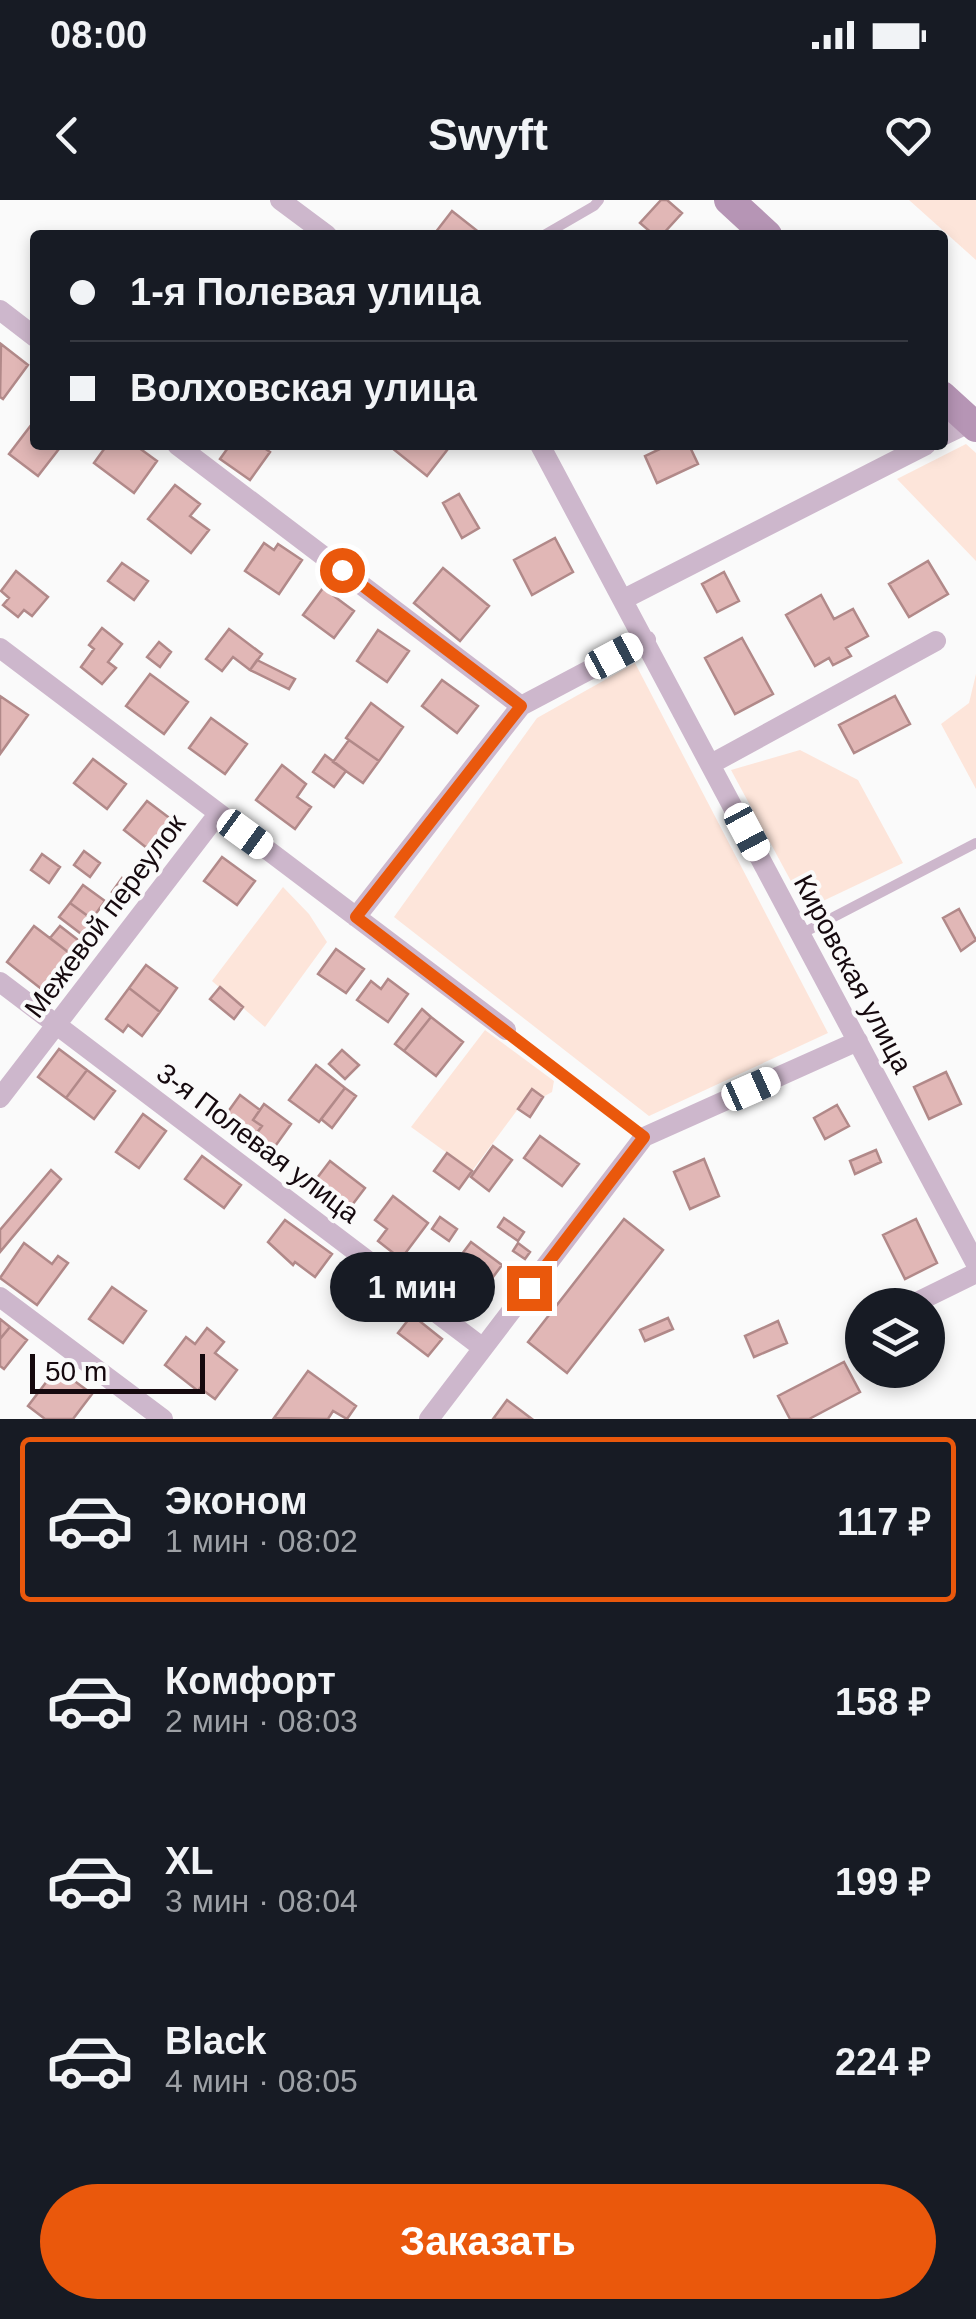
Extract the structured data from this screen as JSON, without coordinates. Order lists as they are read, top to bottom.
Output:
{
  "streets": {
    "street": ["Межевой переулок", "Кировская улица", "3-я Полевая улица"]
  },
  "crossings": [
    ["Межевой переулок", "3-я Полевая улица"]
  ],
  "scale_bar": "50 m",
  "page": {
    "status": "08:00",
    "header": "Swyft",
    "banner": ["1-я Полевая улица", "Волховская улица"],
    "bubble": "1 мин",
    "scale": "50 m",
    "list": [
      {
        "name": "Эконом",
        "note": "1 мин · 08:02",
        "value": "117 ₽"
      },
      {
        "name": "Комфорт",
        "note": "2 мин · 08:03",
        "value": "158 ₽"
      },
      {
        "name": "XL",
        "note": "3 мин · 08:04",
        "value": "199 ₽"
      },
      {
        "name": "Black",
        "note": "4 мин · 08:05",
        "value": "224 ₽"
      }
    ],
    "buttons": "Заказать"
  }
}
